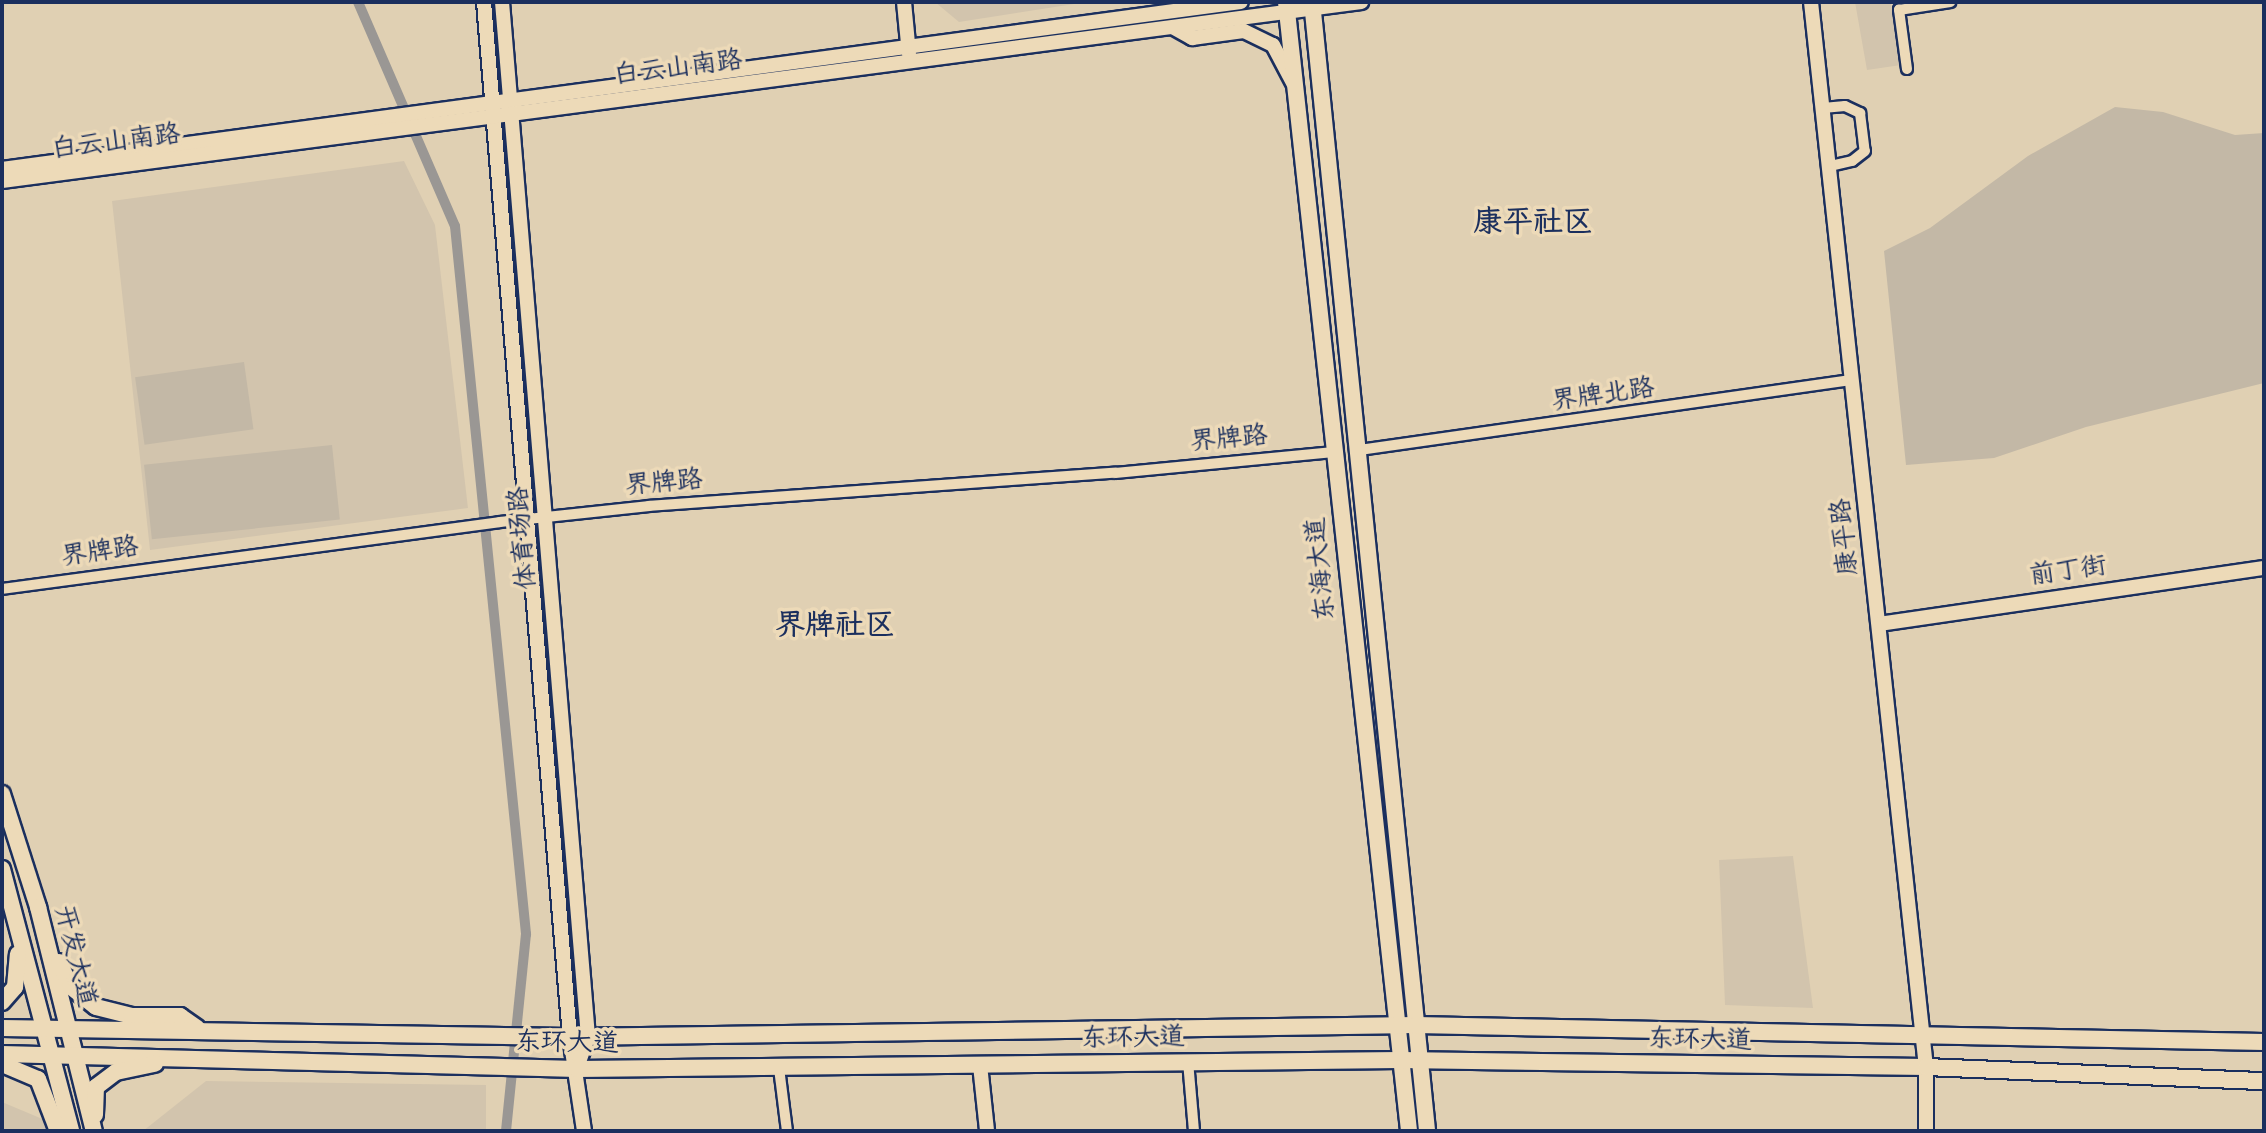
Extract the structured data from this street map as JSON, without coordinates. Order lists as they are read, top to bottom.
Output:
{
  "streets": {
    "main road": [
      "白云山南路",
      "康平路",
      "体育场路",
      "东海大道",
      "前丁街",
      "开发大道",
      "东环大道"
    ],
    "street": ["界牌北路", "界牌路"]
  },
  "crossings": [
    ["白云山南路", "体育场路"],
    ["白云山南路", "东海大道"],
    ["界牌北路", "康平路"],
    ["界牌北路", "东海大道"],
    ["界牌路", "体育场路"],
    ["界牌路", "东海大道"],
    ["康平路", "前丁街"],
    ["康平路", "东环大道"],
    ["体育场路", "东环大道"],
    ["东海大道", "东环大道"],
    ["开发大道", "东环大道"]
  ],
  "districts": ["康平社区", "界牌社区"]
}
